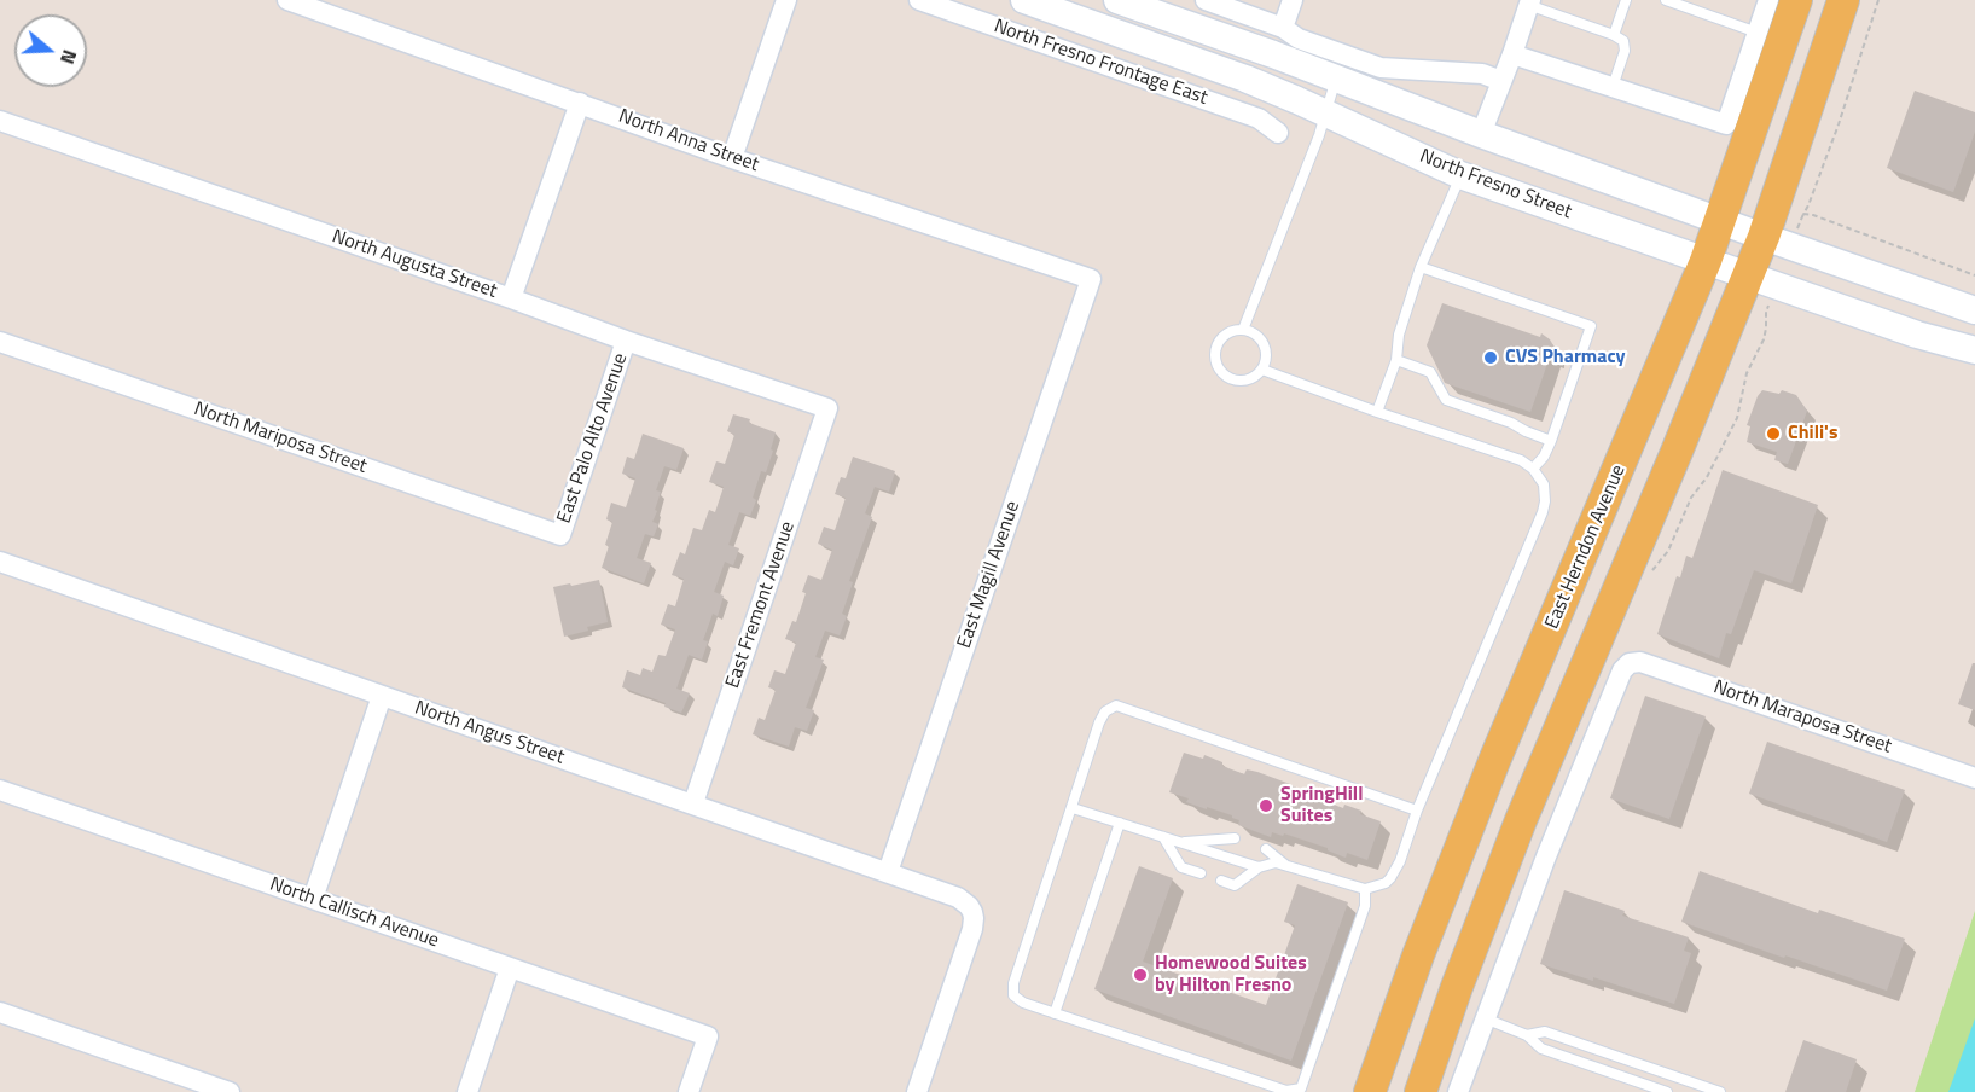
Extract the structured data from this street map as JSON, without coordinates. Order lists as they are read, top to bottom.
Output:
{
  "streets": {
    "main road": ["North Fresno Street", "East Herndon Avenue"],
    "street": [
      "North Fresno Frontage East",
      "North Anna Street",
      "North Augusta Street",
      "North Mariposa Street",
      "East Palo Alto Avenue",
      "East Magill Avenue",
      "East Fremont Avenue",
      "North Maraposa Street",
      "North Angus Street",
      "North Callisch Avenue"
    ]
  },
  "crossings": [
    ["North Anna Street", "East Magill Avenue"],
    ["North Fresno Street", "East Herndon Avenue"],
    ["North Augusta Street", "East Palo Alto Avenue"],
    ["North Augusta Street", "East Fremont Avenue"],
    ["North Mariposa Street", "East Palo Alto Avenue"],
    ["East Magill Avenue", "North Angus Street"],
    ["East Fremont Avenue", "North Angus Street"]
  ],
  "places": [
    "CVS Pharmacy",
    "Chili's",
    "SpringHill Suites",
    "Homewood Suites by Hilton Fresno"
  ],
  "north": "right"
}
